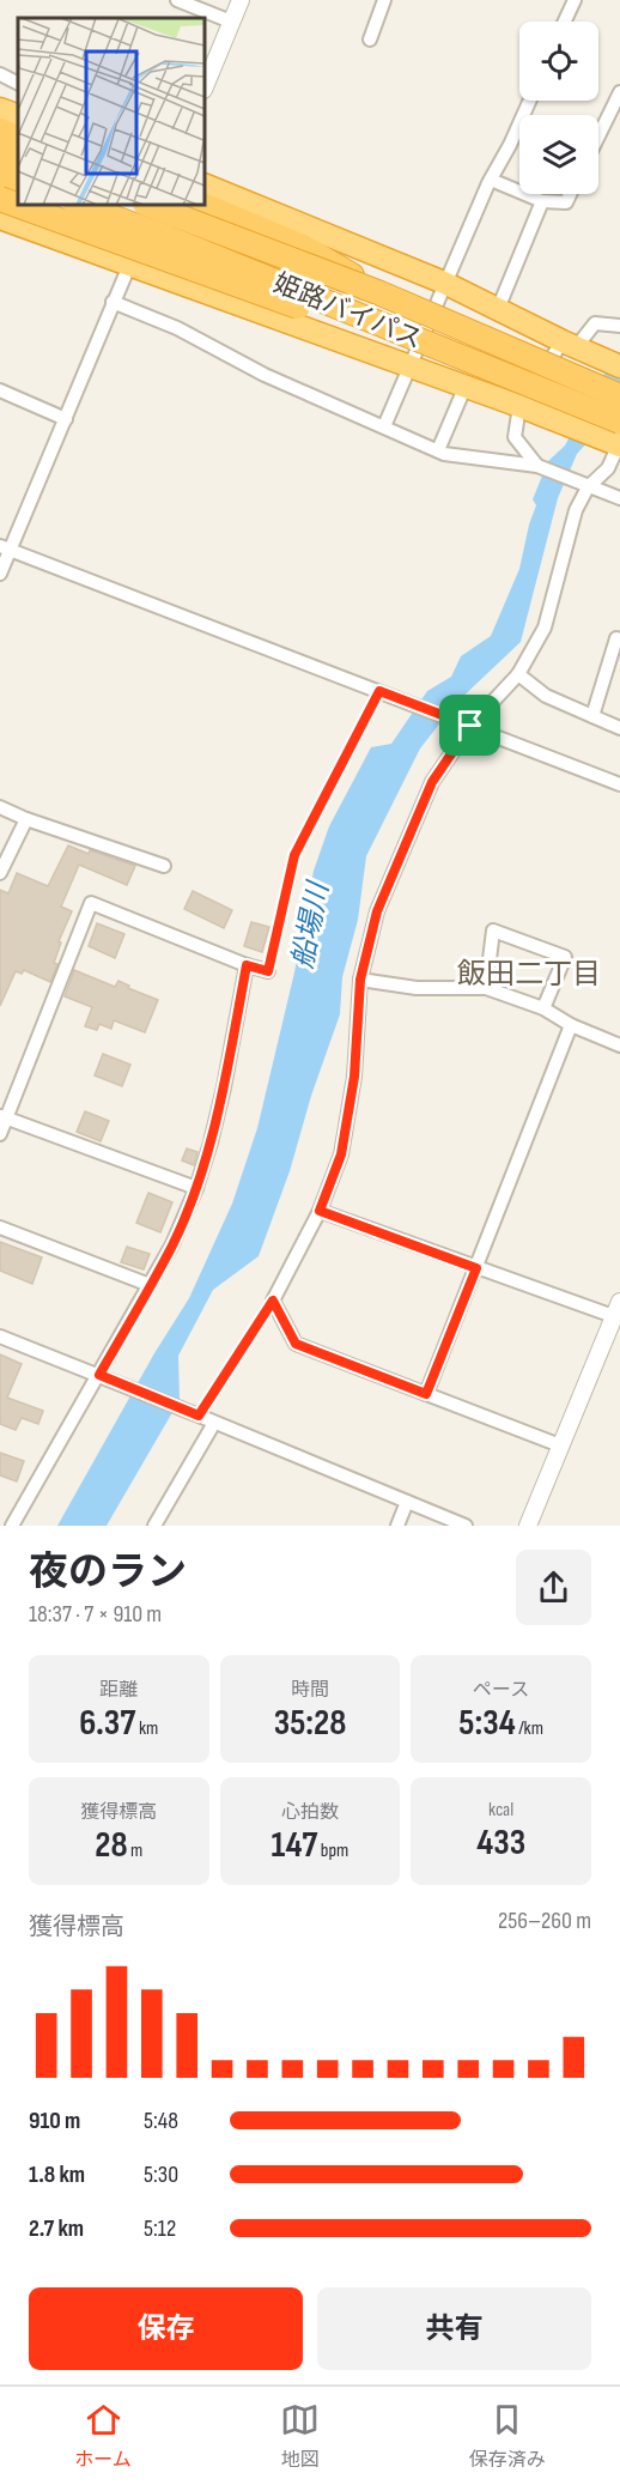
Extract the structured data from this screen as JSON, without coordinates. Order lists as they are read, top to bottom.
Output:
{
  "streets": {
    "highway": ["姫路バイパス"]
  },
  "districts": ["飯田二丁目"],
  "water": ["船場川"],
  "page": {
    "heading": ["夜のラン", "18:37 · 7 × 910 m"],
    "stats": [
      ["距離", "6.37 km"],
      ["時間", "35:28"],
      ["ペース", "5:34 /km"],
      ["獲得標高", "28 m"],
      ["心拍数", "147 bpm"],
      ["kcal", "433"]
    ],
    "chart": ["獲得標高", "256–260 m"],
    "list": [
      {
        "name": "910 m",
        "note": "5:48"
      },
      {
        "name": "1.8 km",
        "note": "5:30"
      },
      {
        "name": "2.7 km",
        "note": "5:12"
      }
    ],
    "buttons": ["保存", "共有"],
    "tabs": ["ホーム", "地図", "保存済み"]
  }
}
